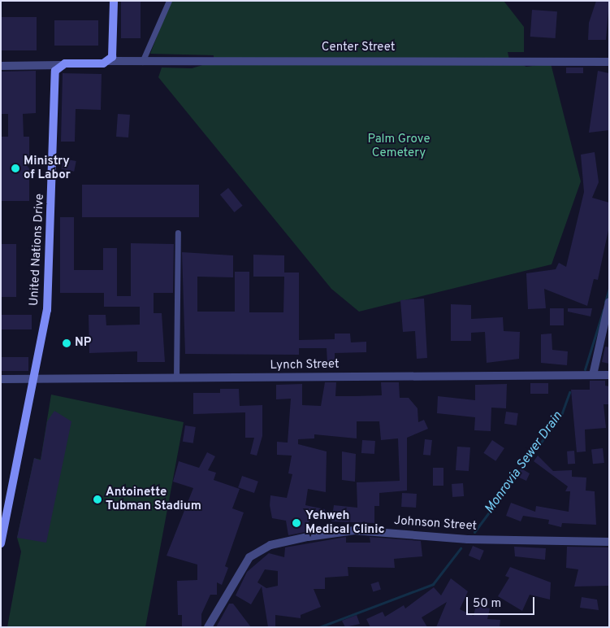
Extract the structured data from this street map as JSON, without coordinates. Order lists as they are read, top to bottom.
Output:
{
  "streets": {
    "main road": ["United Nations Drive"],
    "street": ["Center Street", "Lynch Street", "Johnson Street"]
  },
  "crossings": [
    ["United Nations Drive", "Lynch Street"]
  ],
  "water": ["Monrovia Sewer Drain"],
  "parks": ["Palm Grove Cemetery"],
  "places": [
    "Ministry of Labor",
    "NP",
    "Antoinette Tubman Stadium",
    "Yehweh Medical Clinic"
  ],
  "scale_bar": "50 m"
}
